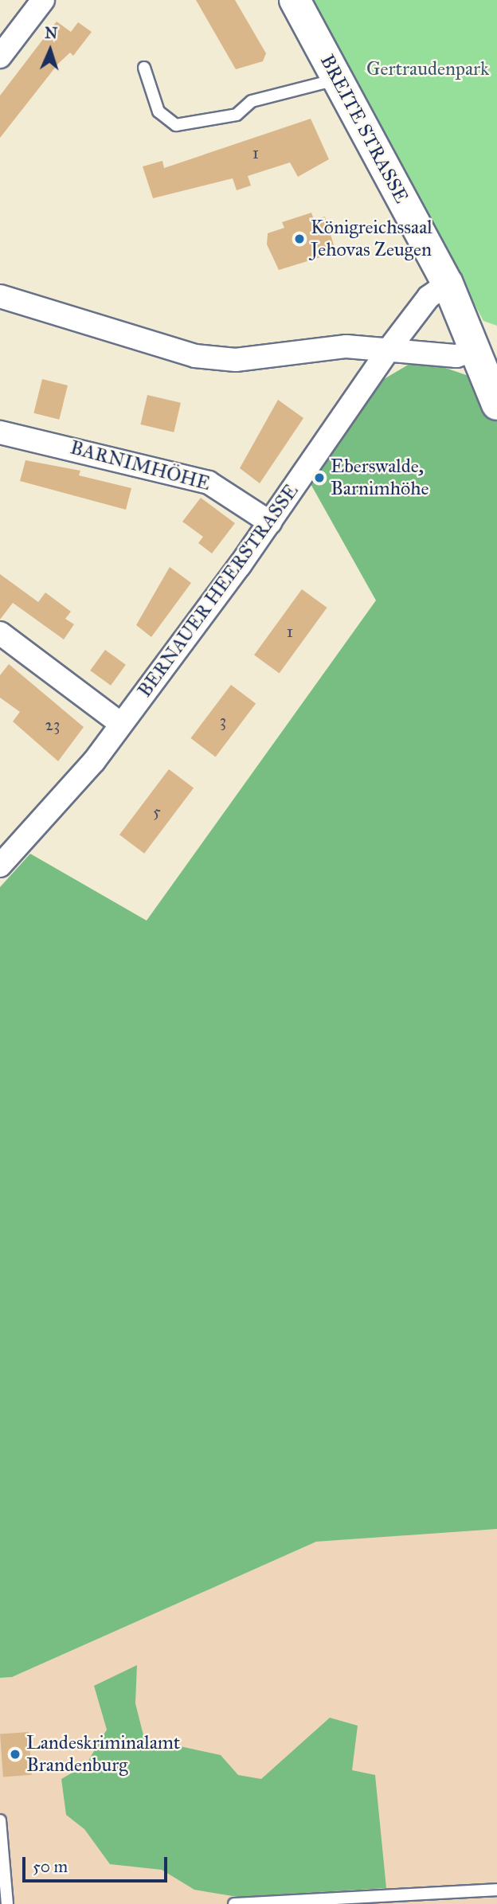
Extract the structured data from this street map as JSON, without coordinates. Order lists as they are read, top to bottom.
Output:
{
  "streets": {
    "main road": ["BREITE STRASSE"],
    "street": ["BARNIMHÖHE", "BERNAUER HEERSTRASSE"]
  },
  "crossings": [
    ["BREITE STRASSE", "BERNAUER HEERSTRASSE"],
    ["BARNIMHÖHE", "BERNAUER HEERSTRASSE"]
  ],
  "parks": ["Gertraudenpark"],
  "places": ["Königreichssaal Jehovas Zeugen", "Eberswalde, Barnimhöhe", "Landeskriminalamt Brandenburg"],
  "house_numbers": [
    "1",
    "1",
    "3",
    "23",
    "5"
  ],
  "scale_bar": "50 m",
  "north": "top"
}
